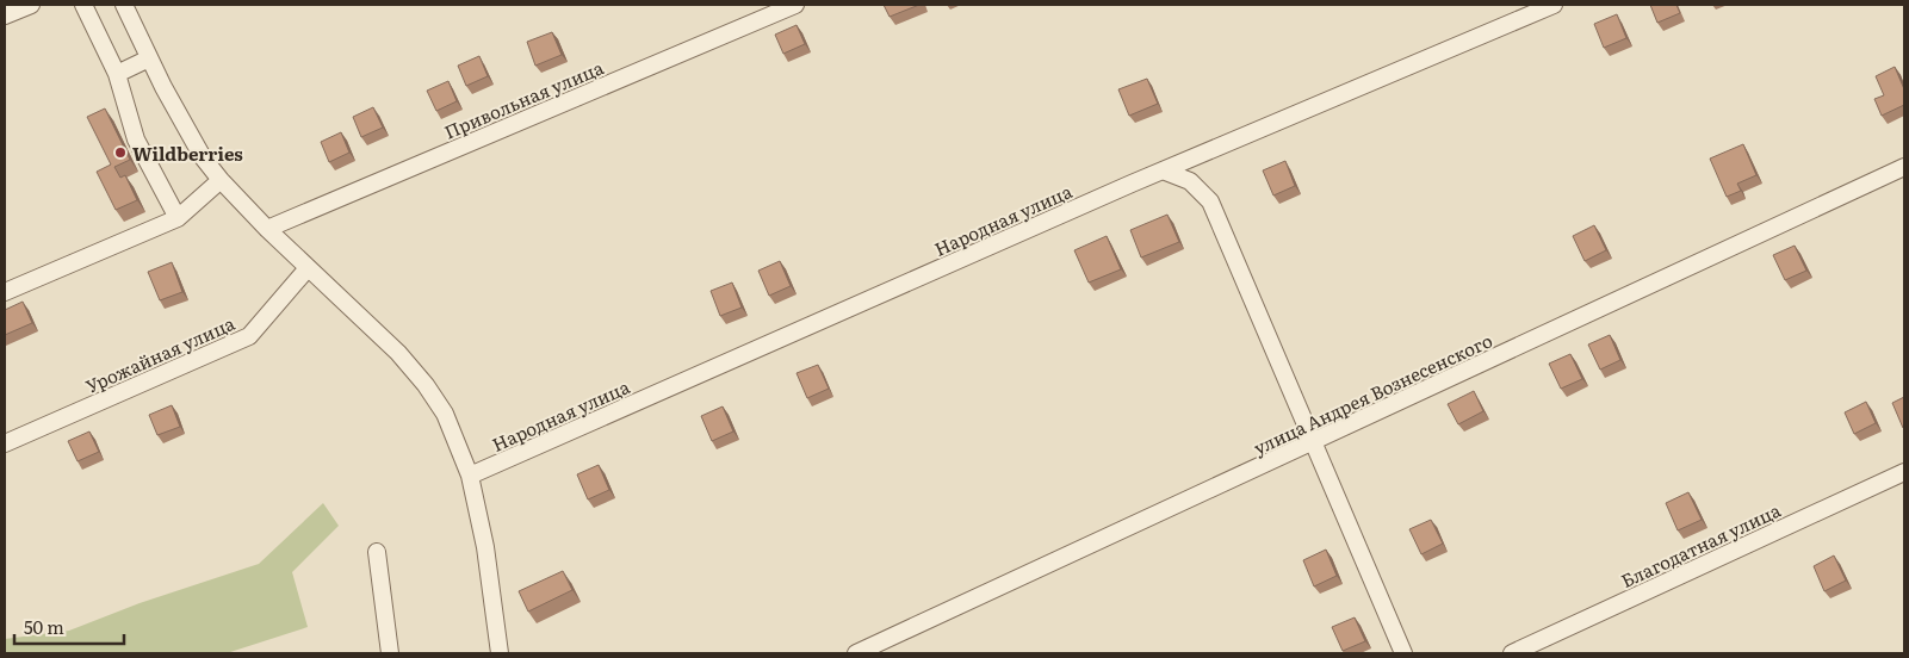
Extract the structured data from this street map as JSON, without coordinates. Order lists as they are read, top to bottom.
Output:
{
  "streets": {
    "street": [
      "Привольная улица",
      "Народная улица",
      "Урожайная улица",
      "улица Андрея Вознесенского",
      "Благодатная улица"
    ]
  },
  "places": ["Wildberries"],
  "scale_bar": "50 m"
}
